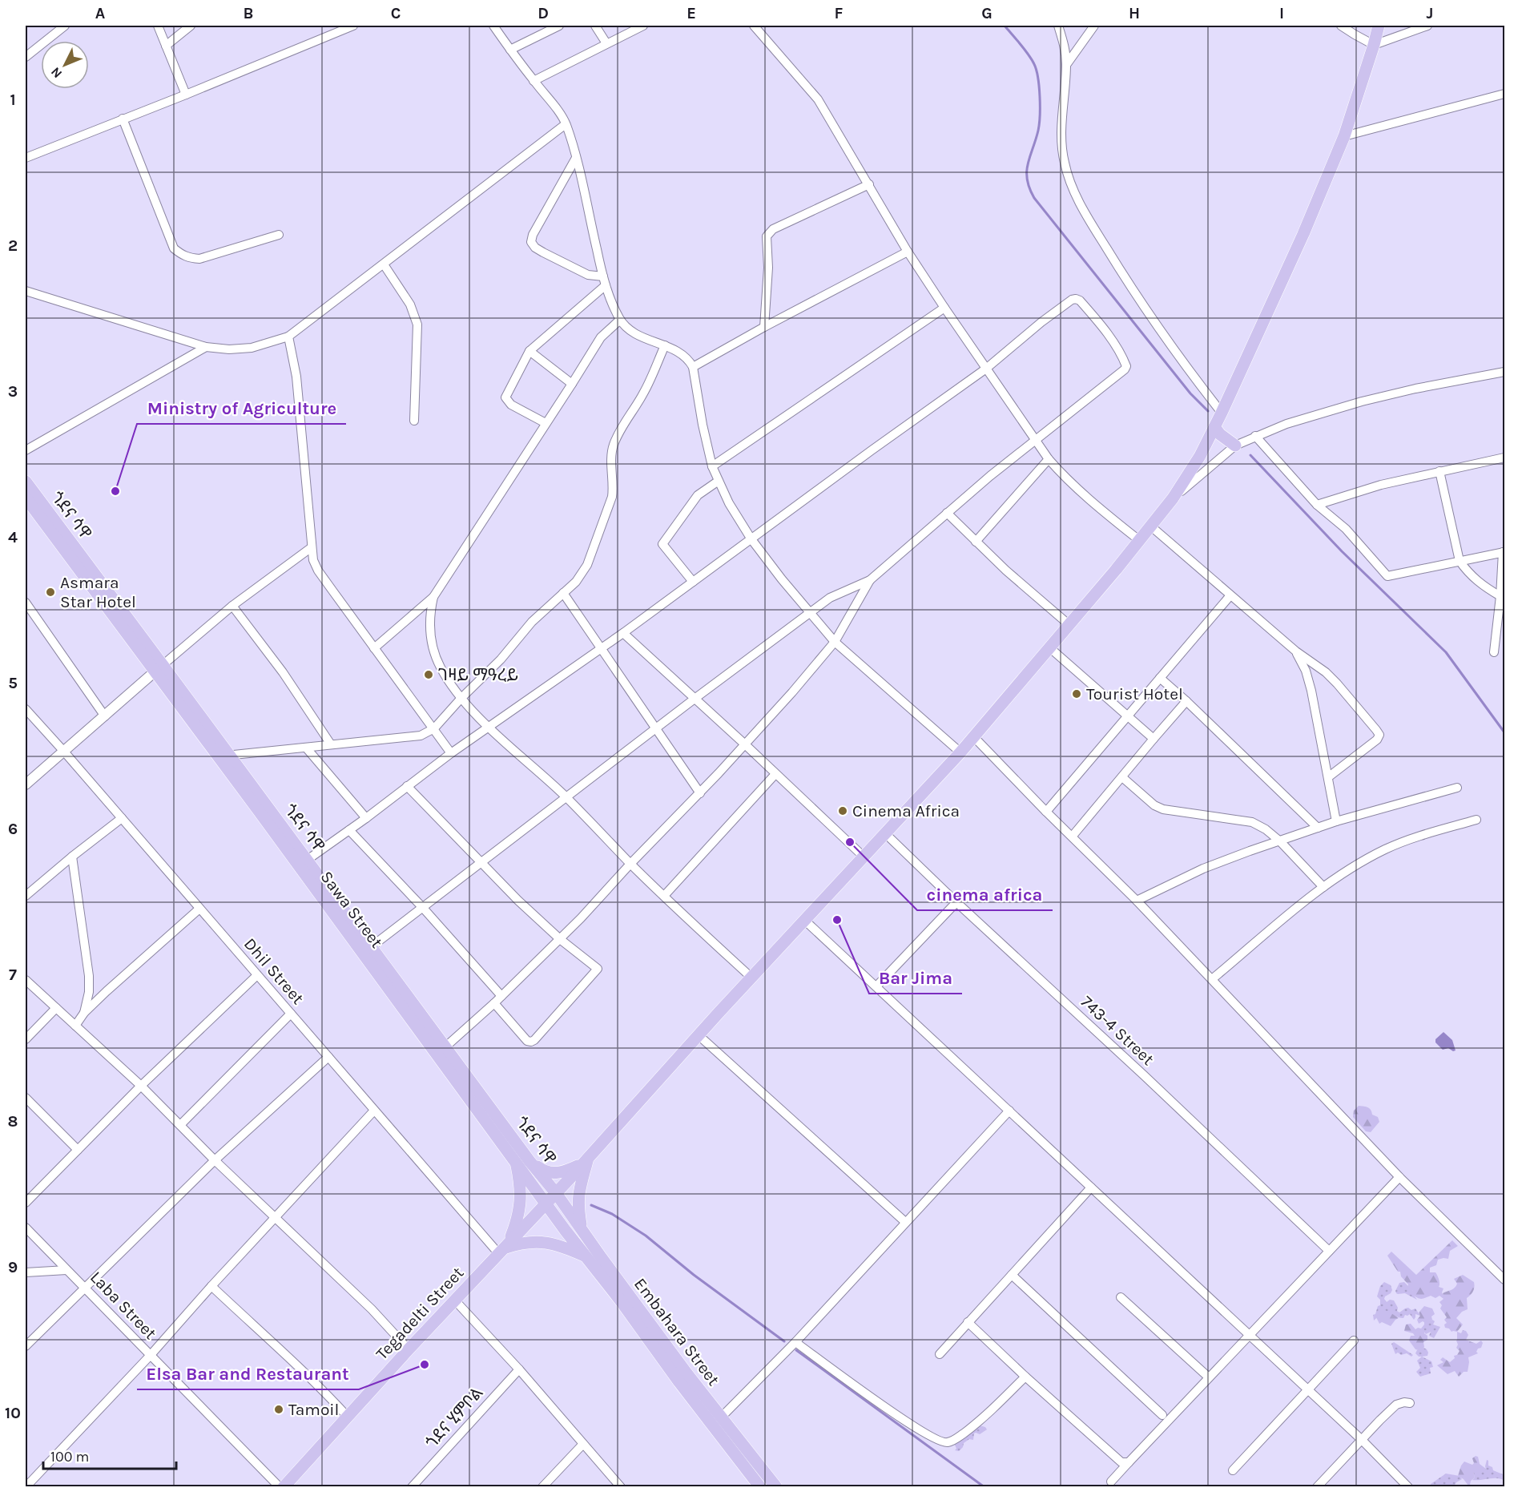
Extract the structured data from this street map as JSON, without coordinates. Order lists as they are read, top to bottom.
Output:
{
  "streets": {
    "main road": [
      "ጎደና ሳዋ",
      "Sawa Street",
      "Tegadelti Street",
      "Embahara Street"
    ],
    "street": [
      "Dhil Street",
      "743-4 Street",
      "Laba Street",
      "ጎደና ሂምቦል"
    ]
  },
  "crossings": [
    ["ጎደና ሳዋ", "Sawa Street"],
    ["ጎደና ሳዋ", "Tegadelti Street"],
    ["ጎደና ሳዋ", "Embahara Street"],
    ["Sawa Street", "Tegadelti Street"],
    ["Sawa Street", "Embahara Street"],
    ["Dhil Street", "Tegadelti Street"],
    ["743-4 Street", "Tegadelti Street"],
    ["Tegadelti Street", "Embahara Street"]
  ],
  "places": [
    "Ministry of Agriculture",
    "Asmara Star Hotel",
    "ገዛይ ማዓረይ",
    "Tourist Hotel",
    "Cinema Africa",
    "cinema africa",
    "Bar Jima",
    "Elsa Bar and Restaurant",
    "Tamoil"
  ],
  "scale_bar": "100 m",
  "north": "bottom left",
  "grid": {
    "columns": [
      "A",
      "B",
      "C",
      "D",
      "E",
      "F",
      "G",
      "H",
      "I",
      "J"
    ],
    "rows": [
      "1",
      "2",
      "3",
      "4",
      "5",
      "6",
      "7",
      "8",
      "9",
      "10"
    ]
  }
}
